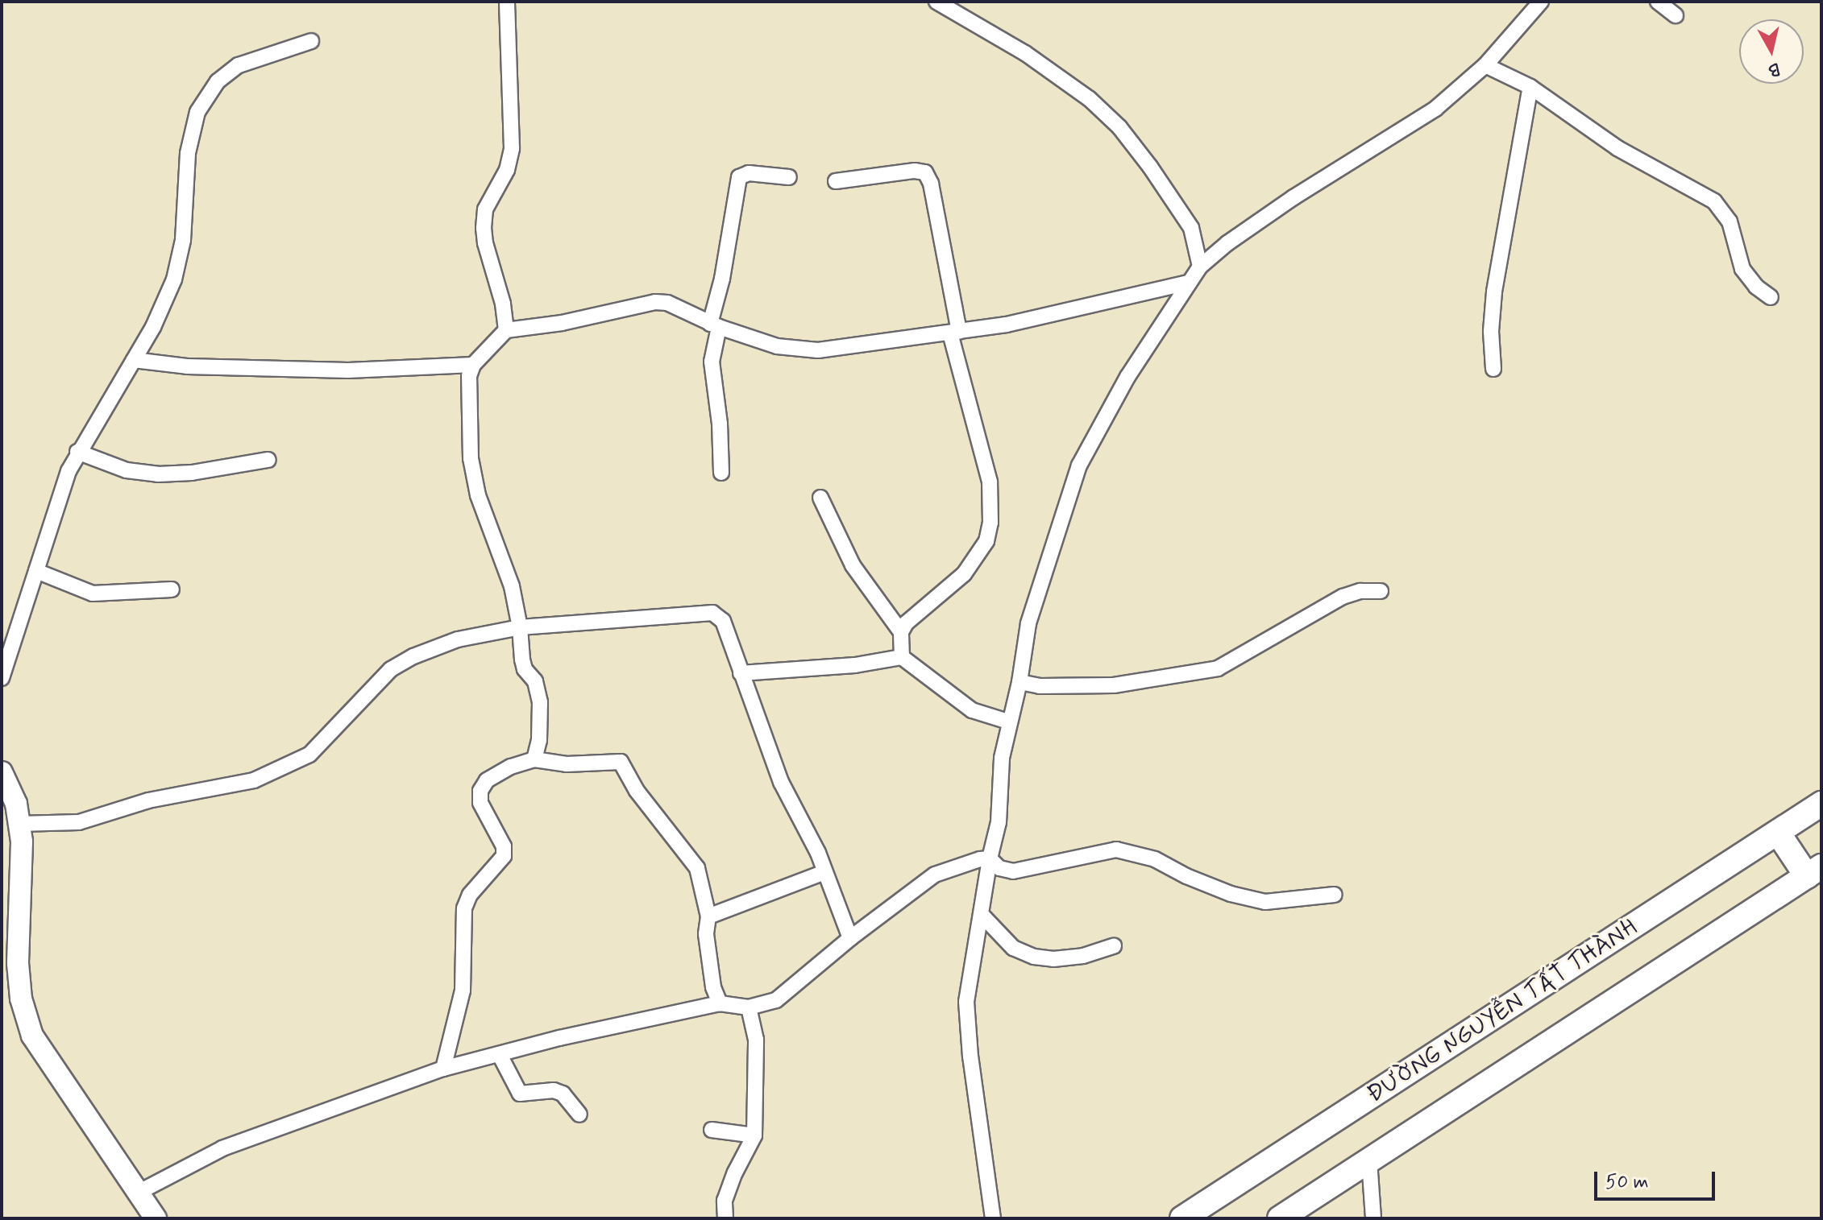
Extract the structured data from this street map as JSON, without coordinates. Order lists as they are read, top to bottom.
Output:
{
  "streets": {
    "main road": ["ĐƯỜNG NGUYỄN TẤT THÀNH"]
  },
  "scale_bar": "50 m",
  "north": "bottom"
}
